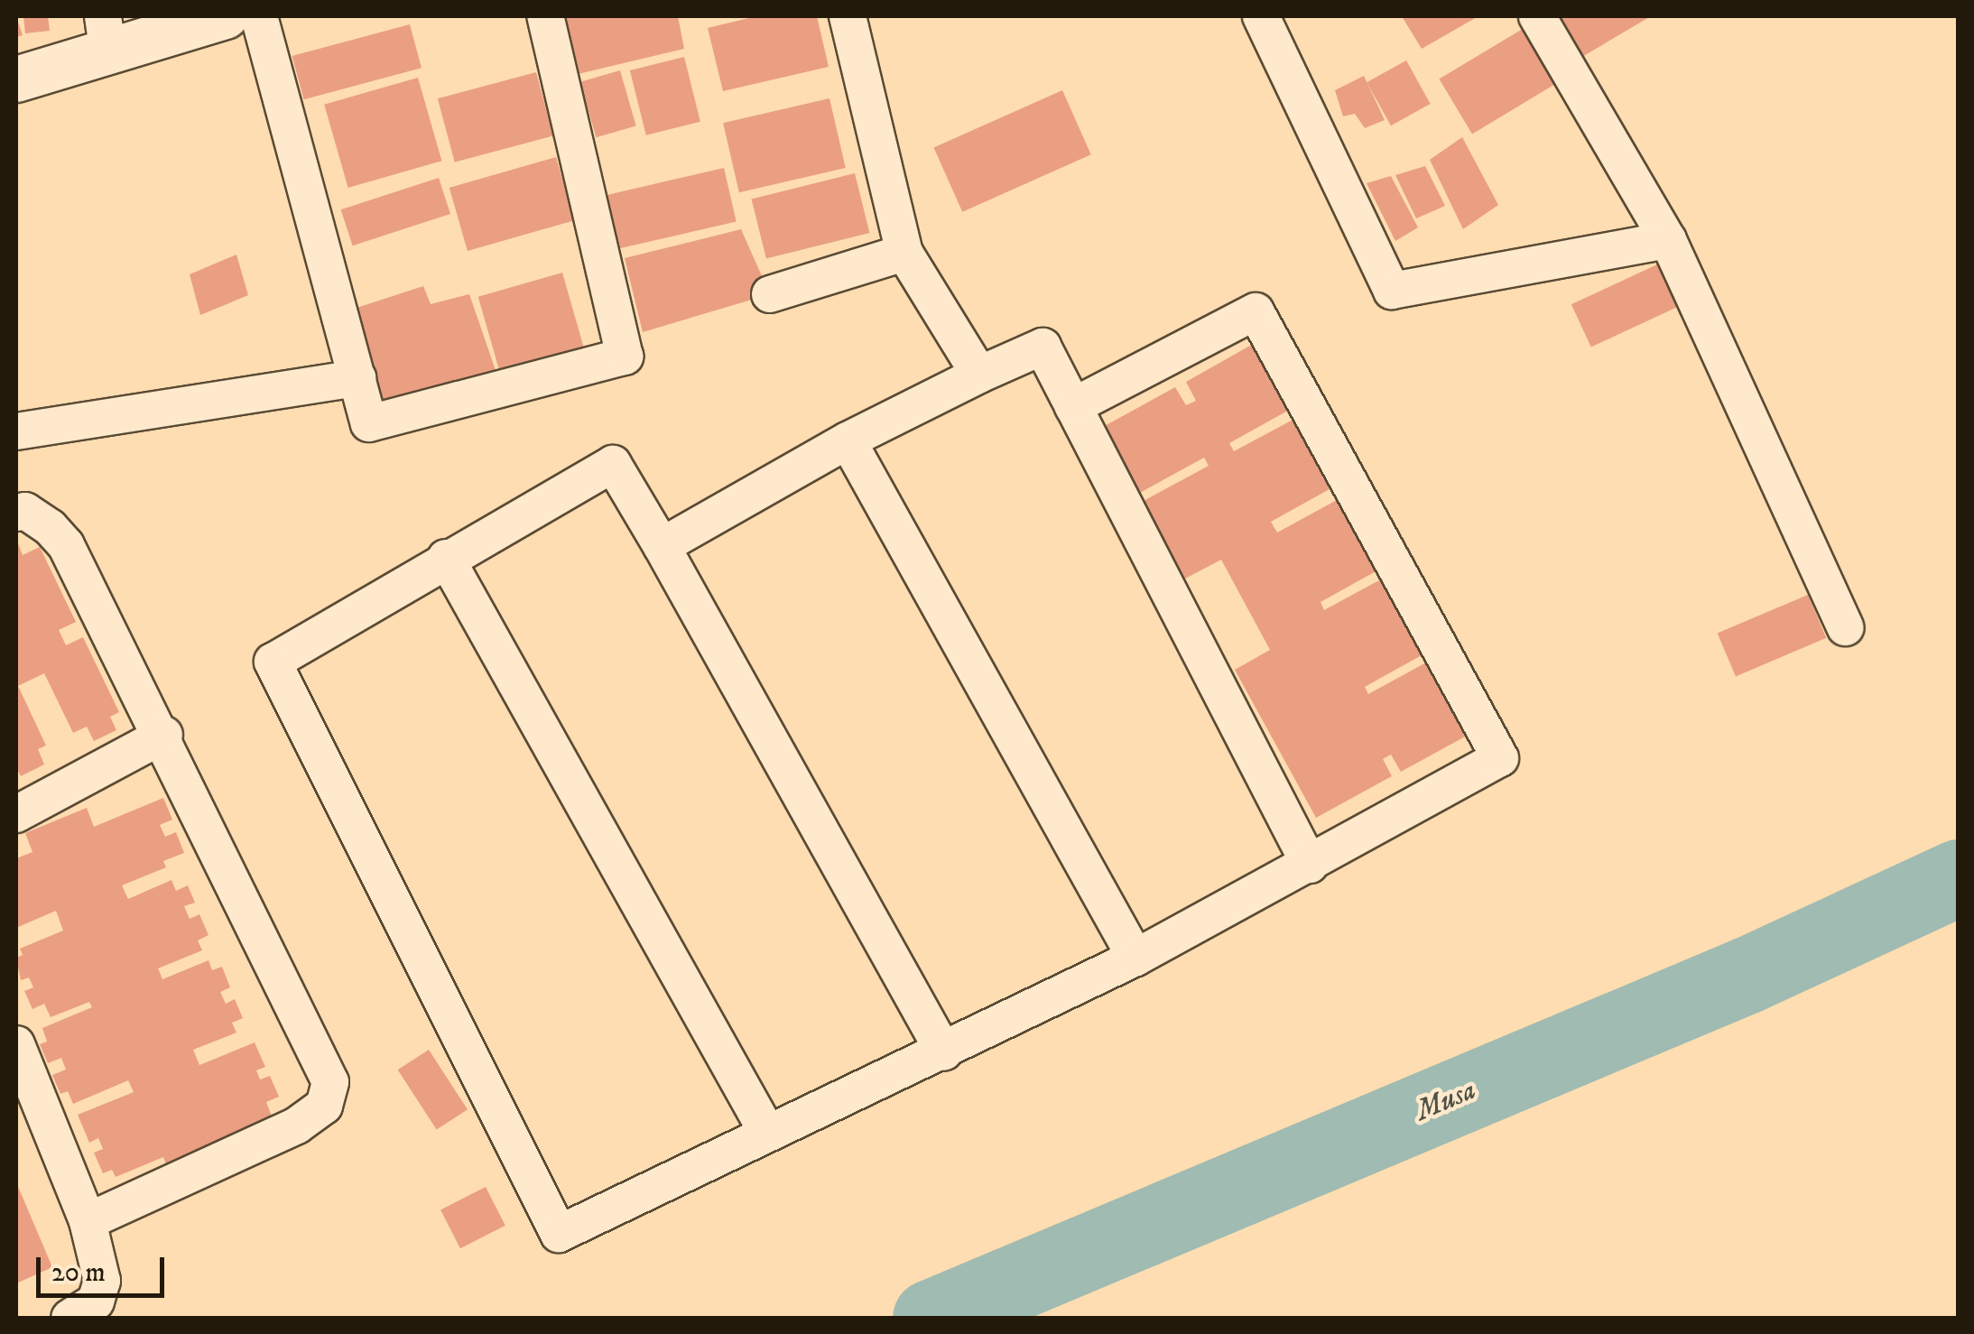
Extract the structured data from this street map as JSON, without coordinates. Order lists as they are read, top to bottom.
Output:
{
  "water": ["Musa"],
  "scale_bar": "20 m"
}
